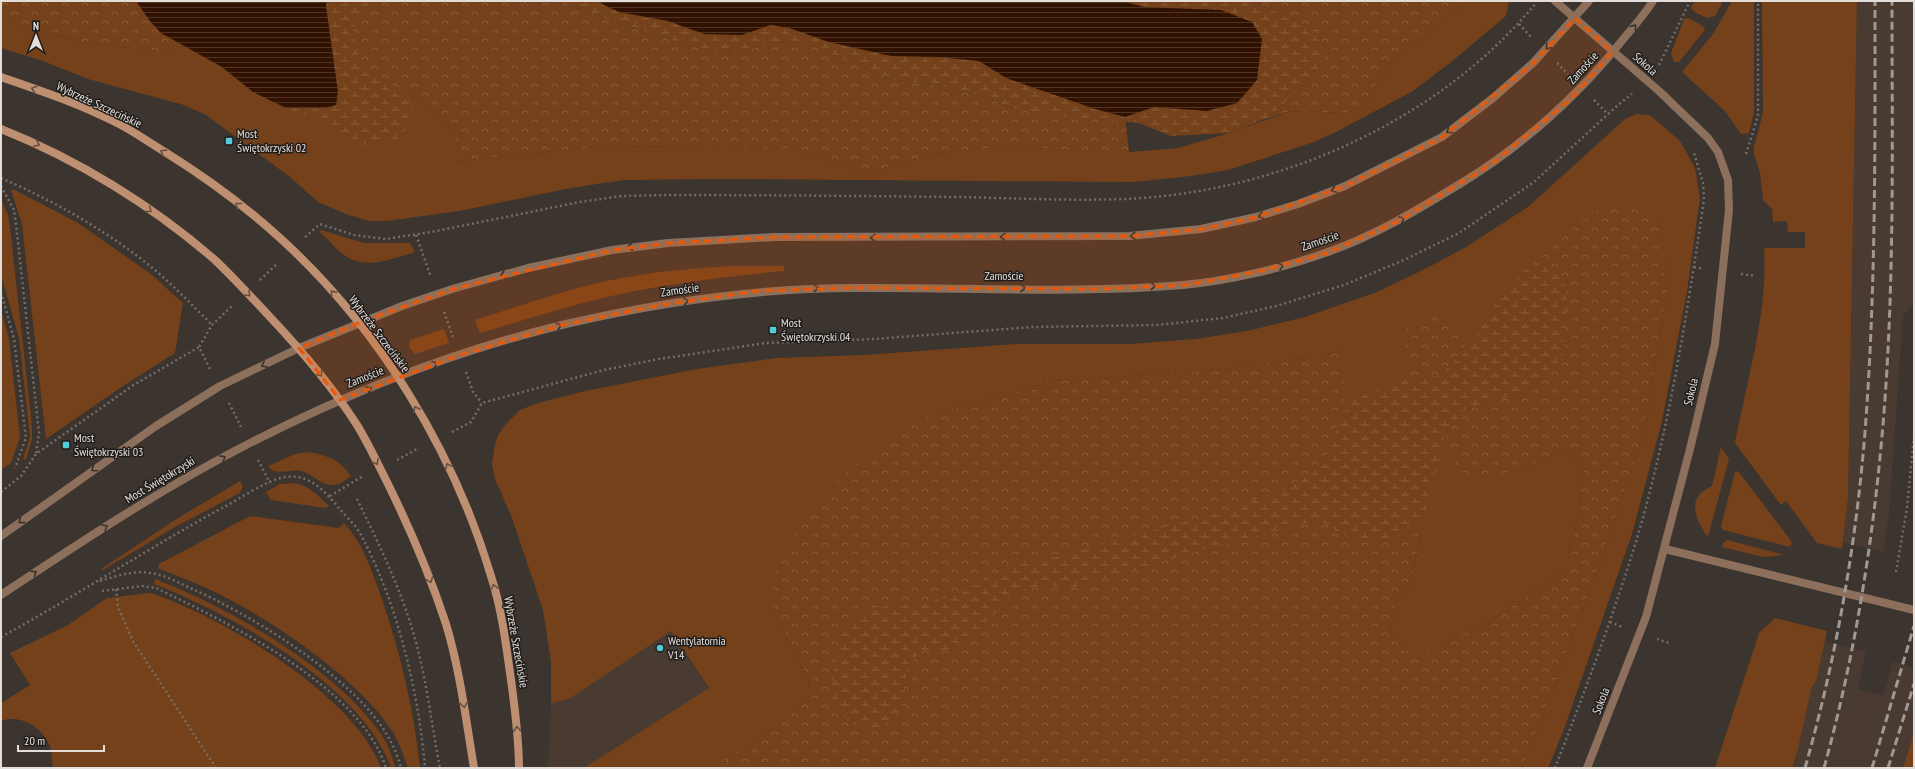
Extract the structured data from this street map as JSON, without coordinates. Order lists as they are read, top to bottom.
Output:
{
  "streets": {
    "main road": ["Wybrzeże Szczecińskie"],
    "street": ["Sokola", "Zamoście", "Most Świętokrzyski"]
  },
  "crossings": [
    ["Sokola", "Zamoście"],
    ["Zamoście", "Wybrzeże Szczecińskie"],
    ["Zamoście", "Most Świętokrzyski"]
  ],
  "places": {
    "transit": ["Most Świętokrzyski 02", "Most Świętokrzyski 04", "Most Świętokrzyski 03"],
    "other": ["Wentylatornia V14"]
  },
  "scale_bar": "20 m",
  "north": "top"
}
